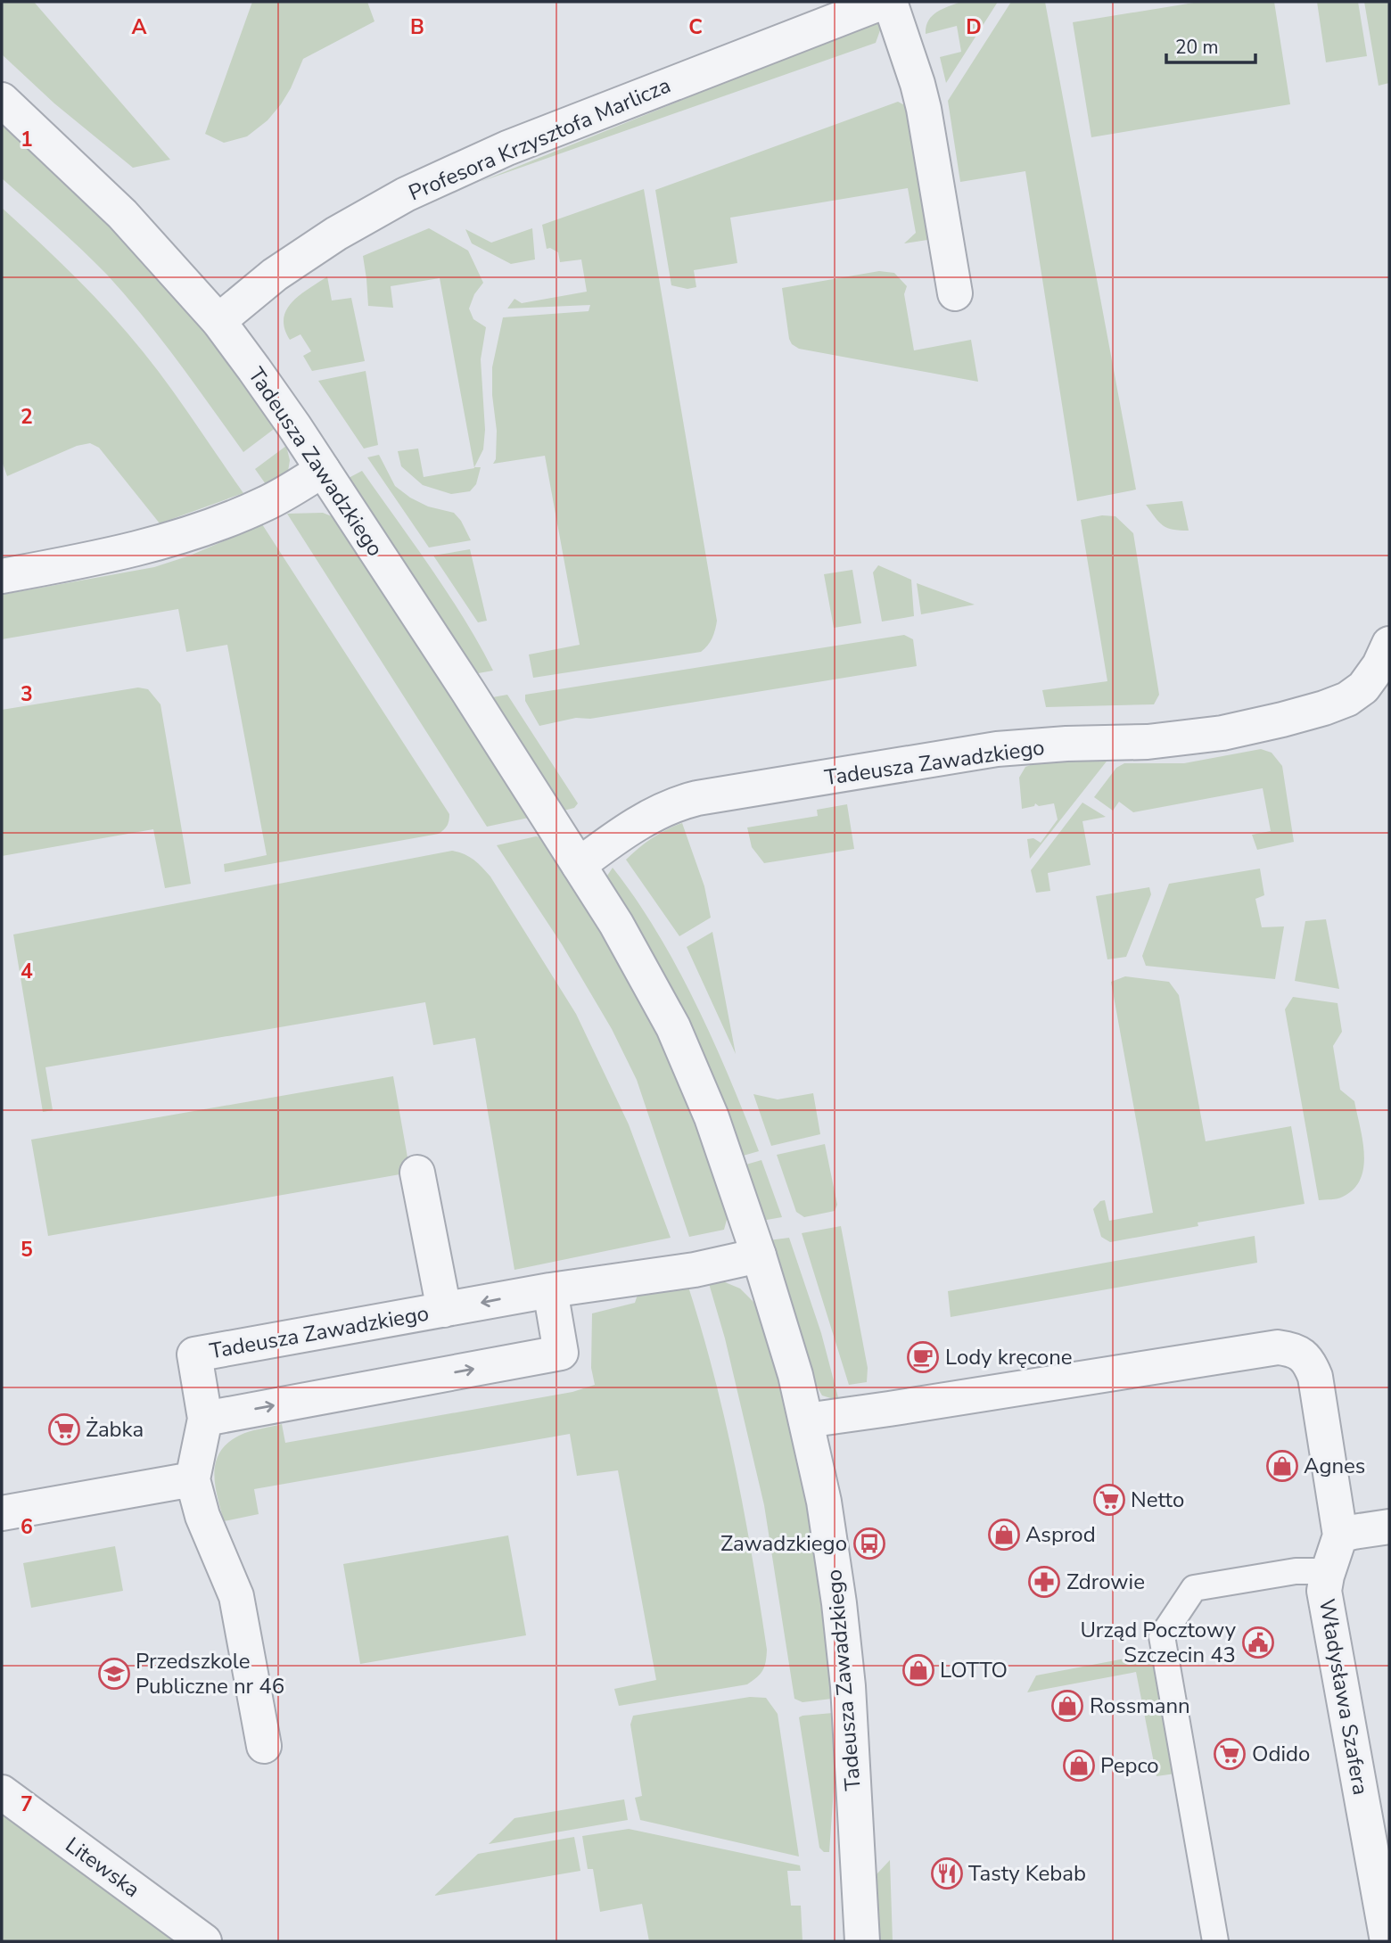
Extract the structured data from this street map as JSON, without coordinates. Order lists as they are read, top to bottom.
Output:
{
  "streets": {
    "street": [
      "Profesora Krzysztofa Marlicza",
      "Tadeusza Zawadzkiego",
      "Władysława Szafera",
      "Litewska"
    ]
  },
  "crossings": [
    ["Profesora Krzysztofa Marlicza", "Tadeusza Zawadzkiego"],
    ["Tadeusza Zawadzkiego", "Władysława Szafera"]
  ],
  "places": {
    "cafe": ["Lody kręcone"],
    "supermarket": ["Żabka", "Netto", "Odido"],
    "shop": [
      "Agnes",
      "Asprod",
      "LOTTO",
      "Rossmann",
      "Pepco"
    ],
    "bus stop": ["Zawadzkiego"],
    "pharmacy": ["Zdrowie"],
    "public building": ["Urząd Pocztowy Szczecin 43"],
    "school or university": ["Przedszkole Publiczne nr 46"],
    "restaurant": ["Tasty Kebab"]
  },
  "scale_bar": "20 m",
  "grid": {
    "columns": [
      "A",
      "B",
      "C",
      "D"
    ],
    "rows": [
      "1",
      "2",
      "3",
      "4",
      "5",
      "6",
      "7"
    ]
  }
}
